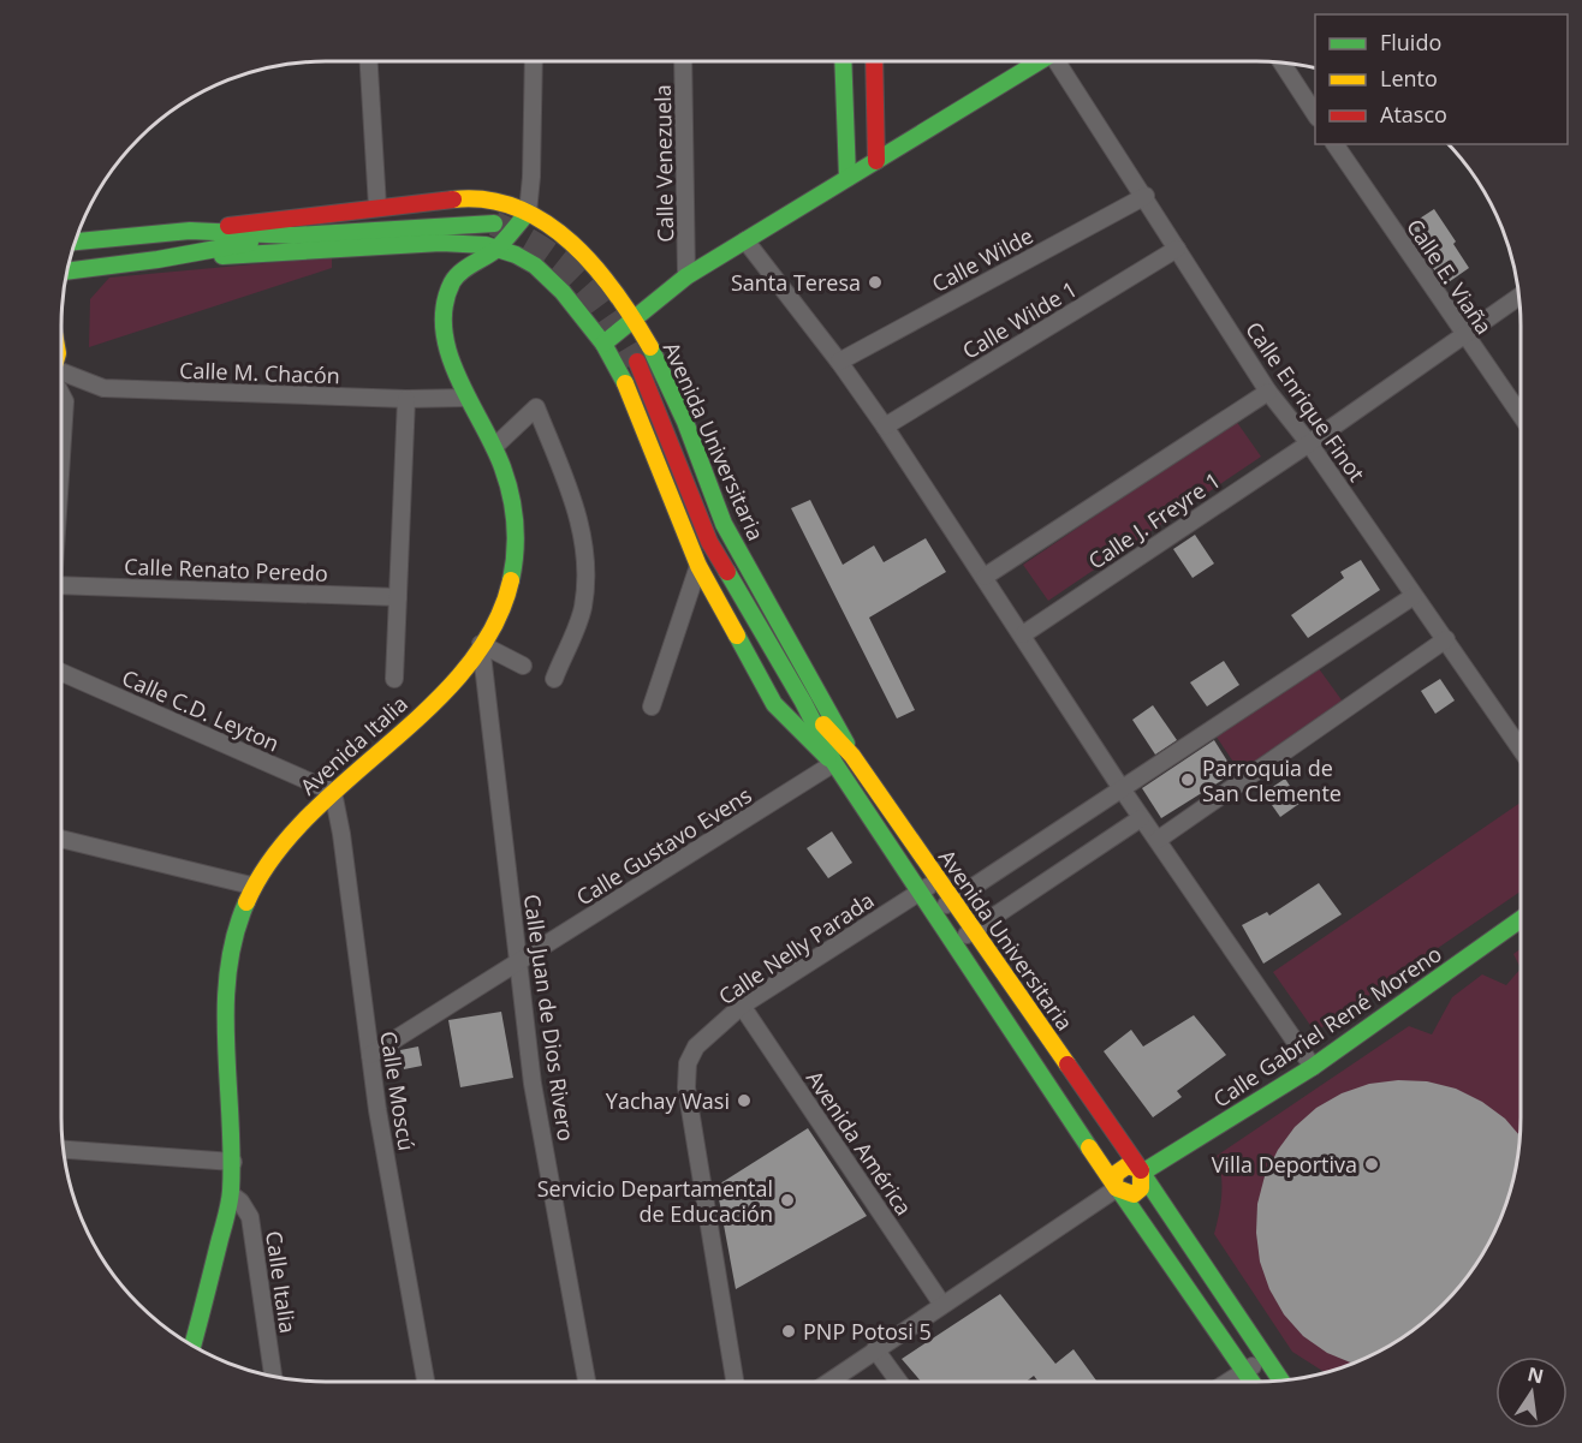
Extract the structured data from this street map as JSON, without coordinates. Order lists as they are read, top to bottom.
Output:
{
  "streets": {
    "main road": ["Avenida Universitaria", "Avenida Italia", "Calle Gabriel René Moreno"],
    "street": [
      "Calle Venezuela",
      "Calle Wilde",
      "Calle E. Viaña",
      "Calle Wilde 1",
      "Calle M. Chacón",
      "Calle Enrique Finot",
      "Calle J. Freyre 1",
      "Calle Renato Peredo",
      "Calle C.D. Leyton",
      "Calle Gustavo Evens",
      "Calle Nelly Parada",
      "Calle Juan de Dios Rivero",
      "Calle Moscú",
      "Avenida América",
      "Calle Italia"
    ]
  },
  "crossings": [
    ["Calle Wilde", "Calle Enrique Finot"],
    ["Calle E. Viaña", "Calle J. Freyre 1"],
    ["Calle Wilde 1", "Calle Enrique Finot"],
    ["Calle M. Chacón", "Avenida Italia"],
    ["Calle Enrique Finot", "Calle J. Freyre 1"],
    ["Avenida Universitaria", "Calle Gustavo Evens"],
    ["Avenida Universitaria", "Calle Nelly Parada"],
    ["Avenida Universitaria", "Calle Gabriel René Moreno"],
    ["Calle C.D. Leyton", "Avenida Italia"],
    ["Calle C.D. Leyton", "Calle Moscú"],
    ["Avenida Italia", "Calle Juan de Dios Rivero"],
    ["Avenida Italia", "Calle Moscú"],
    ["Avenida Italia", "Calle Italia"],
    ["Calle Gustavo Evens", "Calle Juan de Dios Rivero"],
    ["Calle Gustavo Evens", "Calle Moscú"],
    ["Calle Nelly Parada", "Avenida América"]
  ],
  "places": [
    "Santa Teresa",
    "Parroquia de San Clemente",
    "Yachay Wasi",
    "Villa Deportiva",
    "Servicio Departamental de Educación",
    "PNP Potosi 5"
  ],
  "legend": ["Fluido", "Lento", "Atasco"],
  "north": "top"
}
